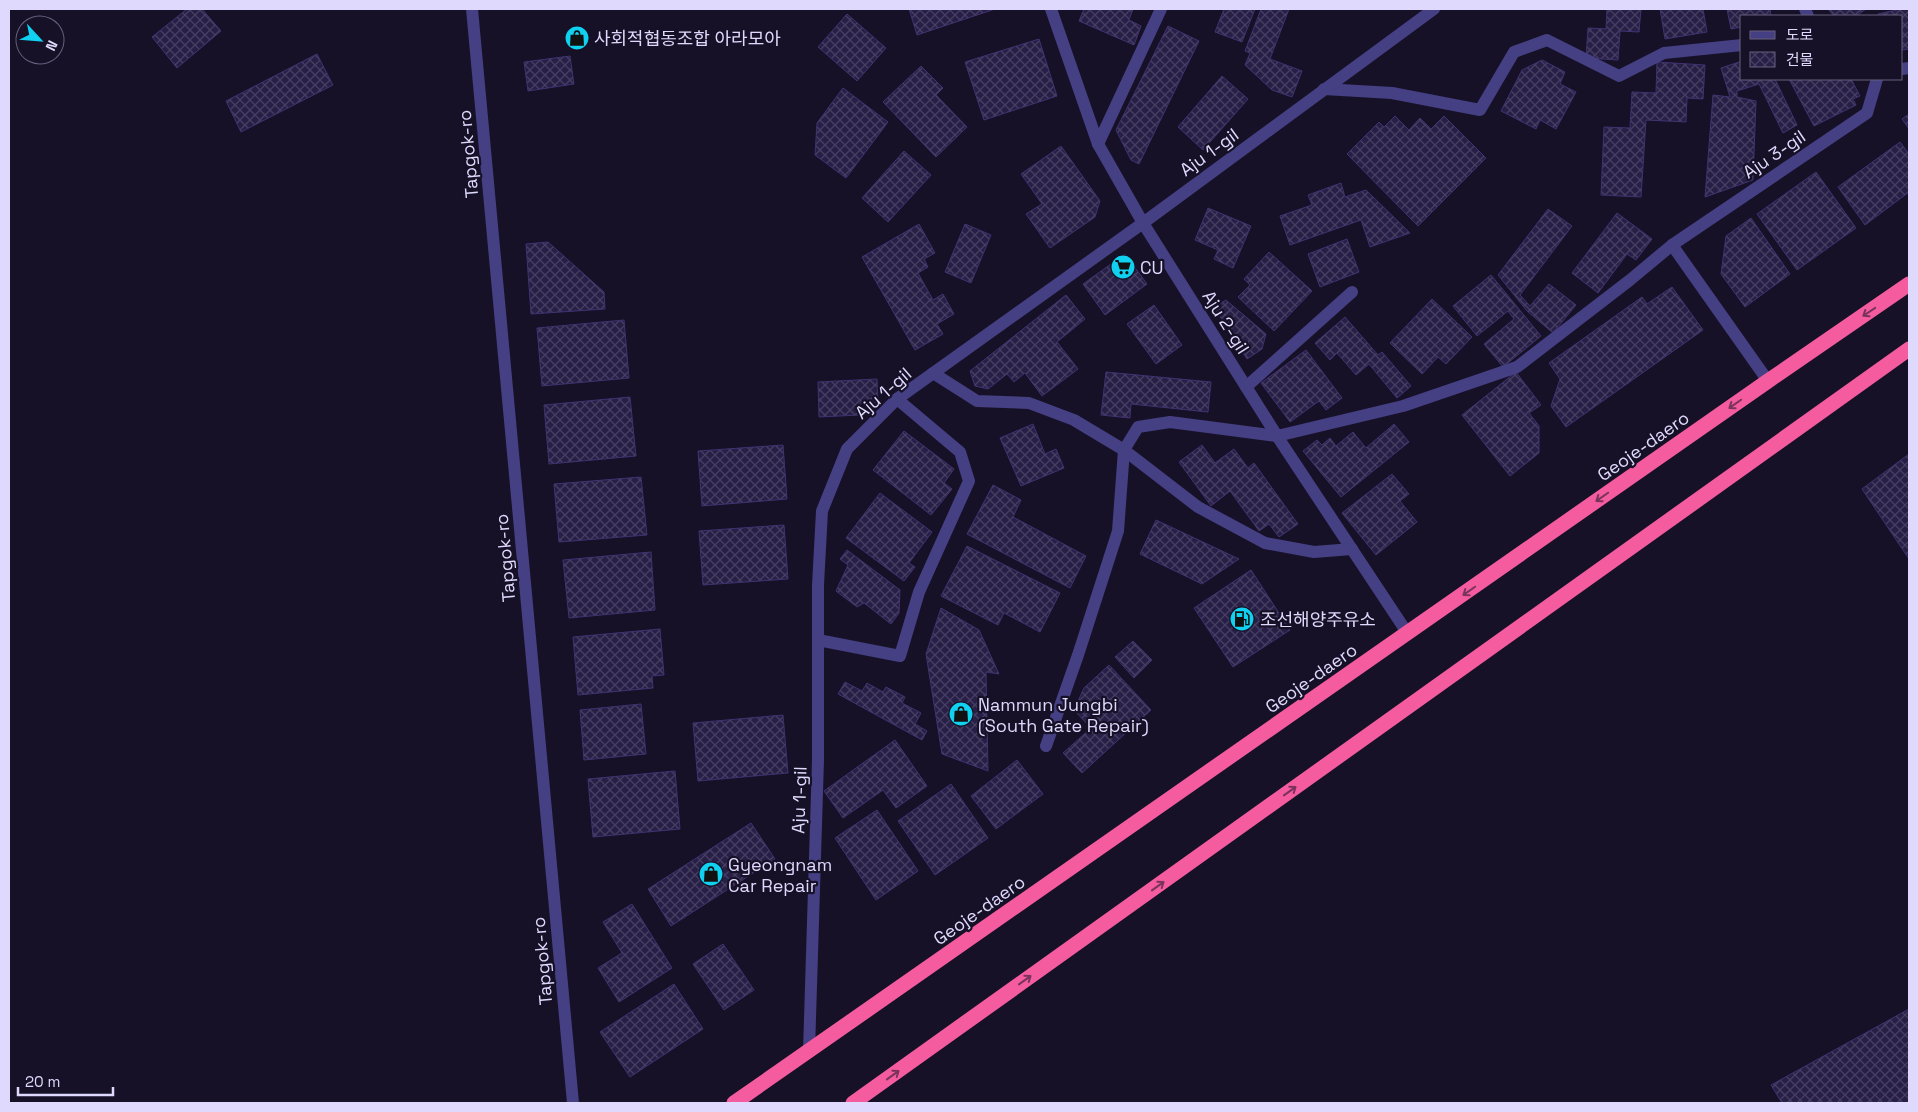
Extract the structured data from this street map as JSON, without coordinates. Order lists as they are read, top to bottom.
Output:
{
  "streets": {
    "highway": ["Geoje-daero"],
    "street": [
      "Aju 1-gil",
      "Tapgok-ro",
      "Aju 3-gil",
      "Aju 2-gil"
    ]
  },
  "crossings": [
    ["Aju 1-gil", "Aju 2-gil"],
    ["Aju 1-gil", "Geoje-daero"],
    ["Aju 3-gil", "Aju 2-gil"],
    ["Aju 2-gil", "Geoje-daero"]
  ],
  "places": {
    "shop": ["사회적협동조합 아라모아", "Nammun Jungbi (South Gate Repair)", "Gyeongnam Car Repair"],
    "supermarket": ["CU"],
    "fuel station": ["조선해양주유소"]
  },
  "legend": ["도로", "건물"],
  "scale_bar": "20 m",
  "north": "bottom right"
}
